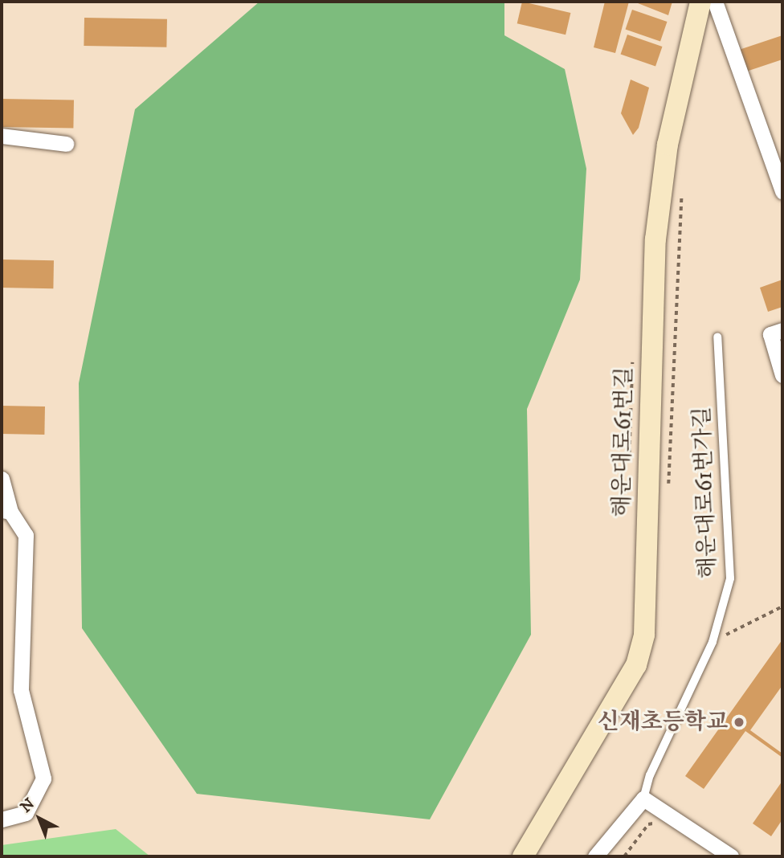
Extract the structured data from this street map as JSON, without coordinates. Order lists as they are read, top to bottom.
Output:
{
  "streets": {
    "main road": ["해운대로61번길"],
    "lane": ["해운대로61번가길"]
  },
  "places": ["신재초등학교"],
  "north": "top left"
}
